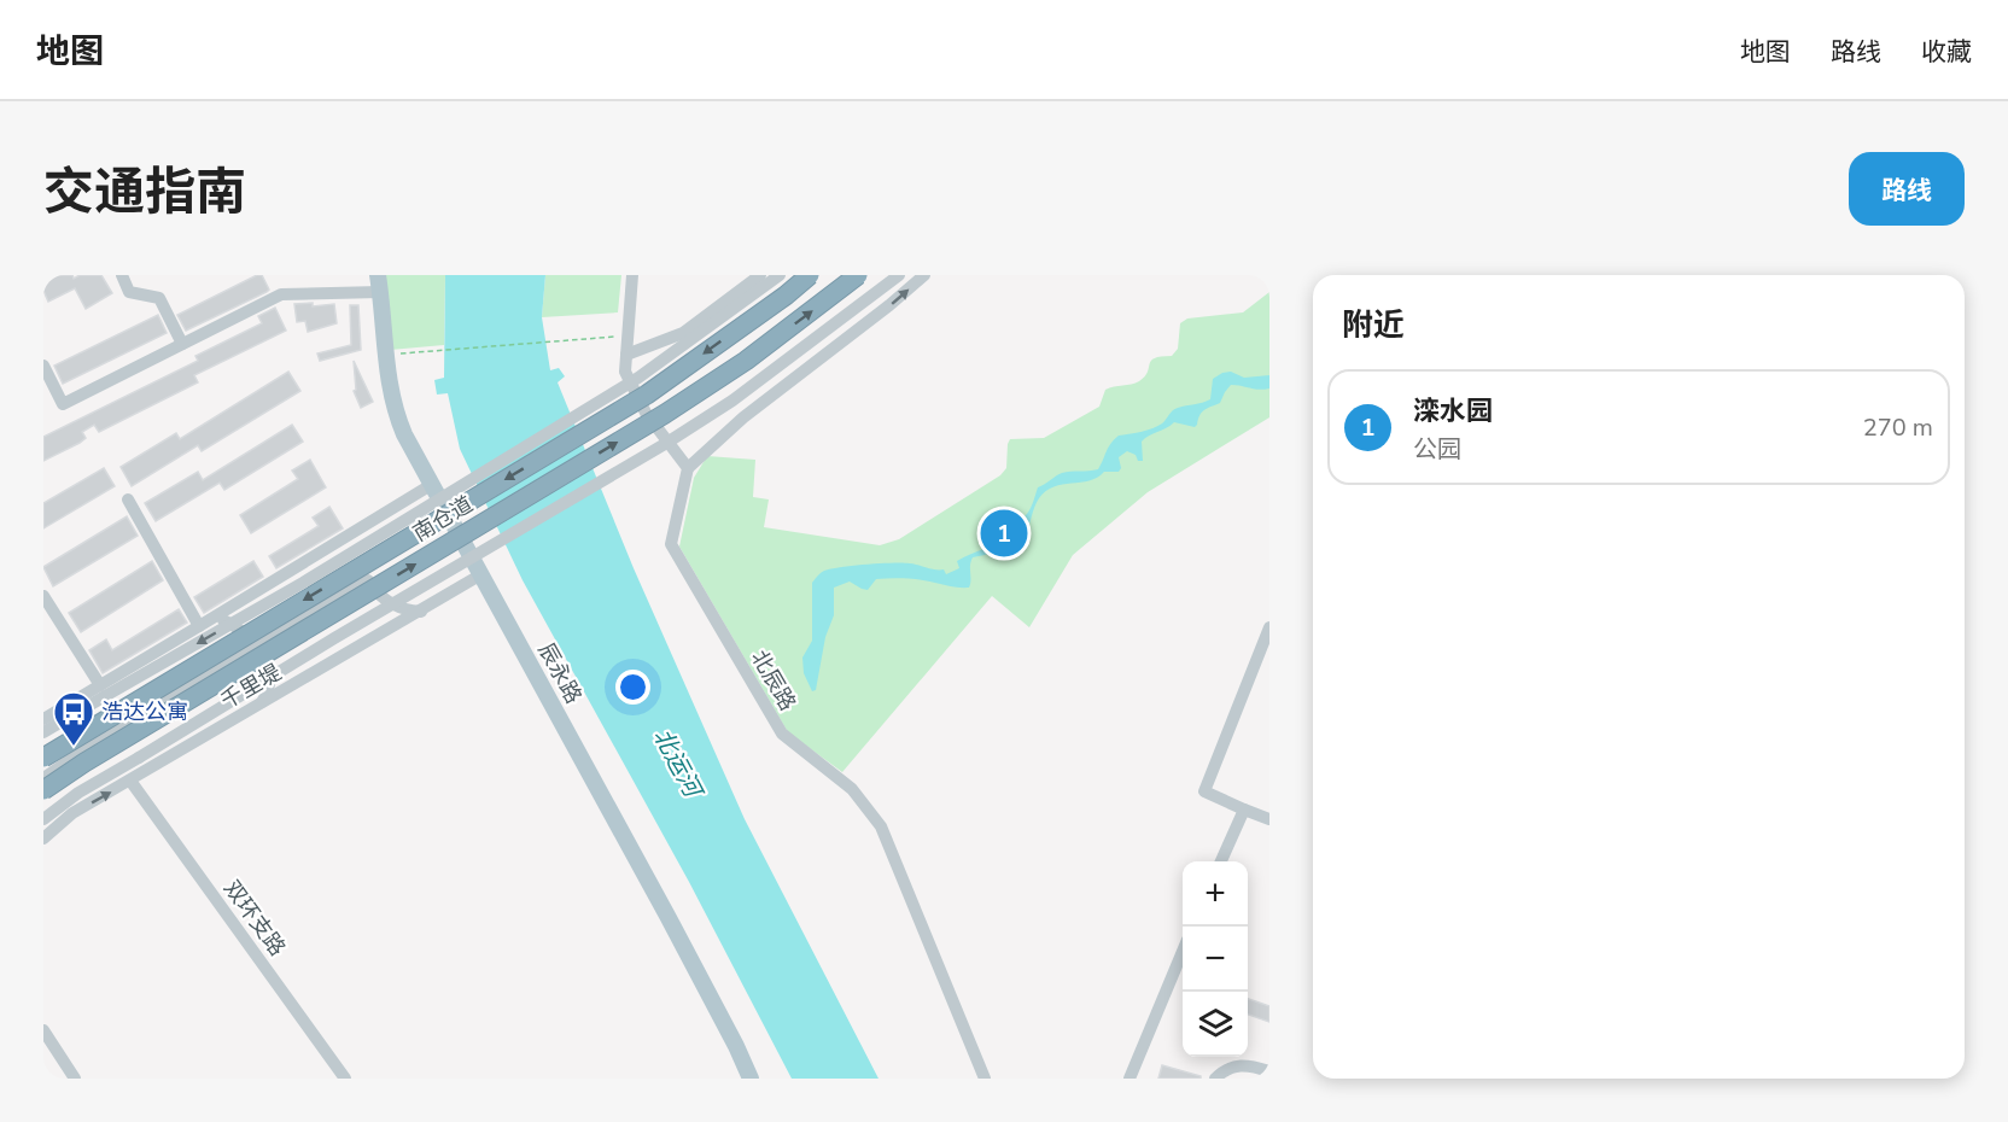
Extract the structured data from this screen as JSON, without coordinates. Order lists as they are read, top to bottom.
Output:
{
  "streets": {
    "highway": ["南仓道"],
    "main road": ["辰永路"],
    "street": ["北辰路", "千里堤", "双环支路"]
  },
  "crossings": [
    ["辰永路", "千里堤"],
    ["千里堤", "双环支路"]
  ],
  "water": ["北运河"],
  "places": {
    "bus stop": ["浩达公寓"]
  },
  "page": {
    "header": "地图",
    "nav": ["地图", "路线", "收藏"],
    "title": "交通指南",
    "buttons": "路线",
    "heading": "附近",
    "list": [
      {
        "mark": "1",
        "name": "滦水园",
        "note": "公园",
        "value": "270 m"
      }
    ],
    "pins": "1",
    "map_buttons": ["+", "−"]
  }
}
